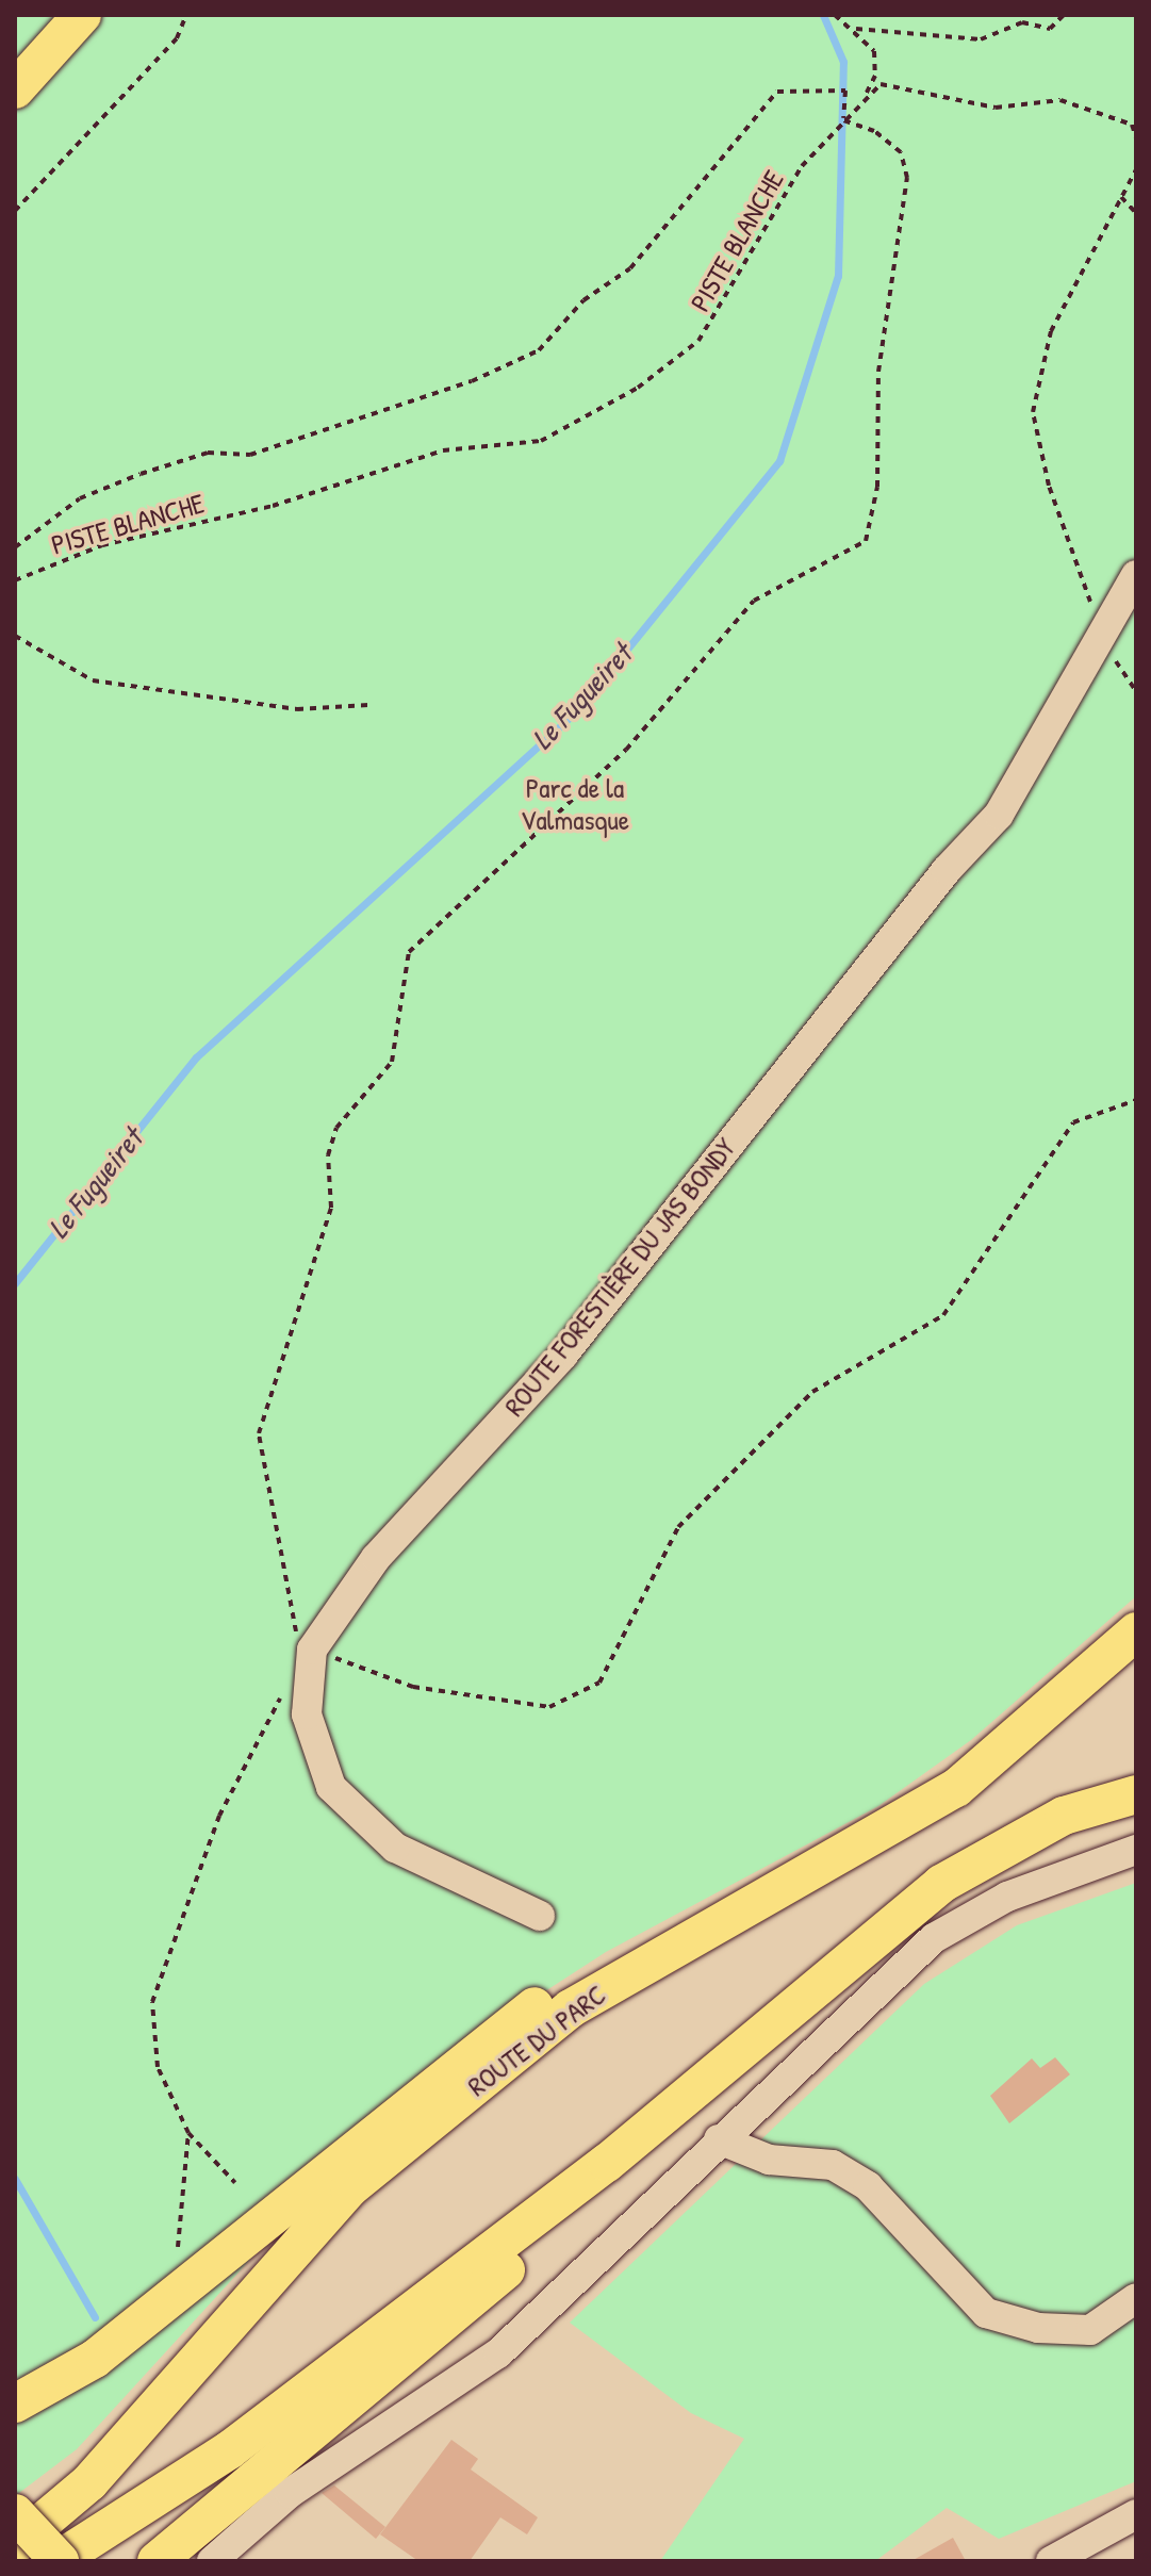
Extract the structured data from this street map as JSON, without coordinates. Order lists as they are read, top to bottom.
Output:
{
  "streets": {
    "main road": ["ROUTE DU PARC"],
    "street": ["ROUTE FORESTIÈRE DU JAS BONDY"],
    "path": ["PISTE BLANCHE"]
  },
  "water": ["Le Fugueiret"],
  "parks": ["Parc de la Valmasque"]
}
